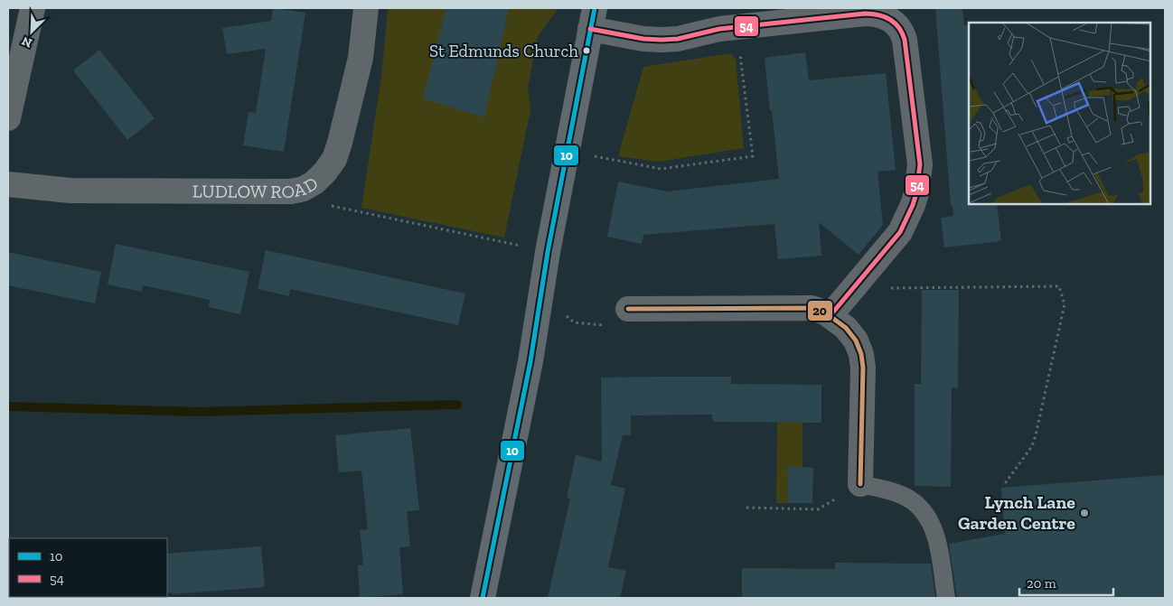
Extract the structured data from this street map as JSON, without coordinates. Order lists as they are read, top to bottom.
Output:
{
  "streets": {
    "street": ["LUDLOW ROAD"]
  },
  "places": ["St Edmunds Church", "Lynch Lane Garden Centre"],
  "lines": ["transit line 10", "transit line 54", "transit line 20"],
  "legend": ["10", "54"],
  "scale_bar": "20 m",
  "north": "bottom left"
}
